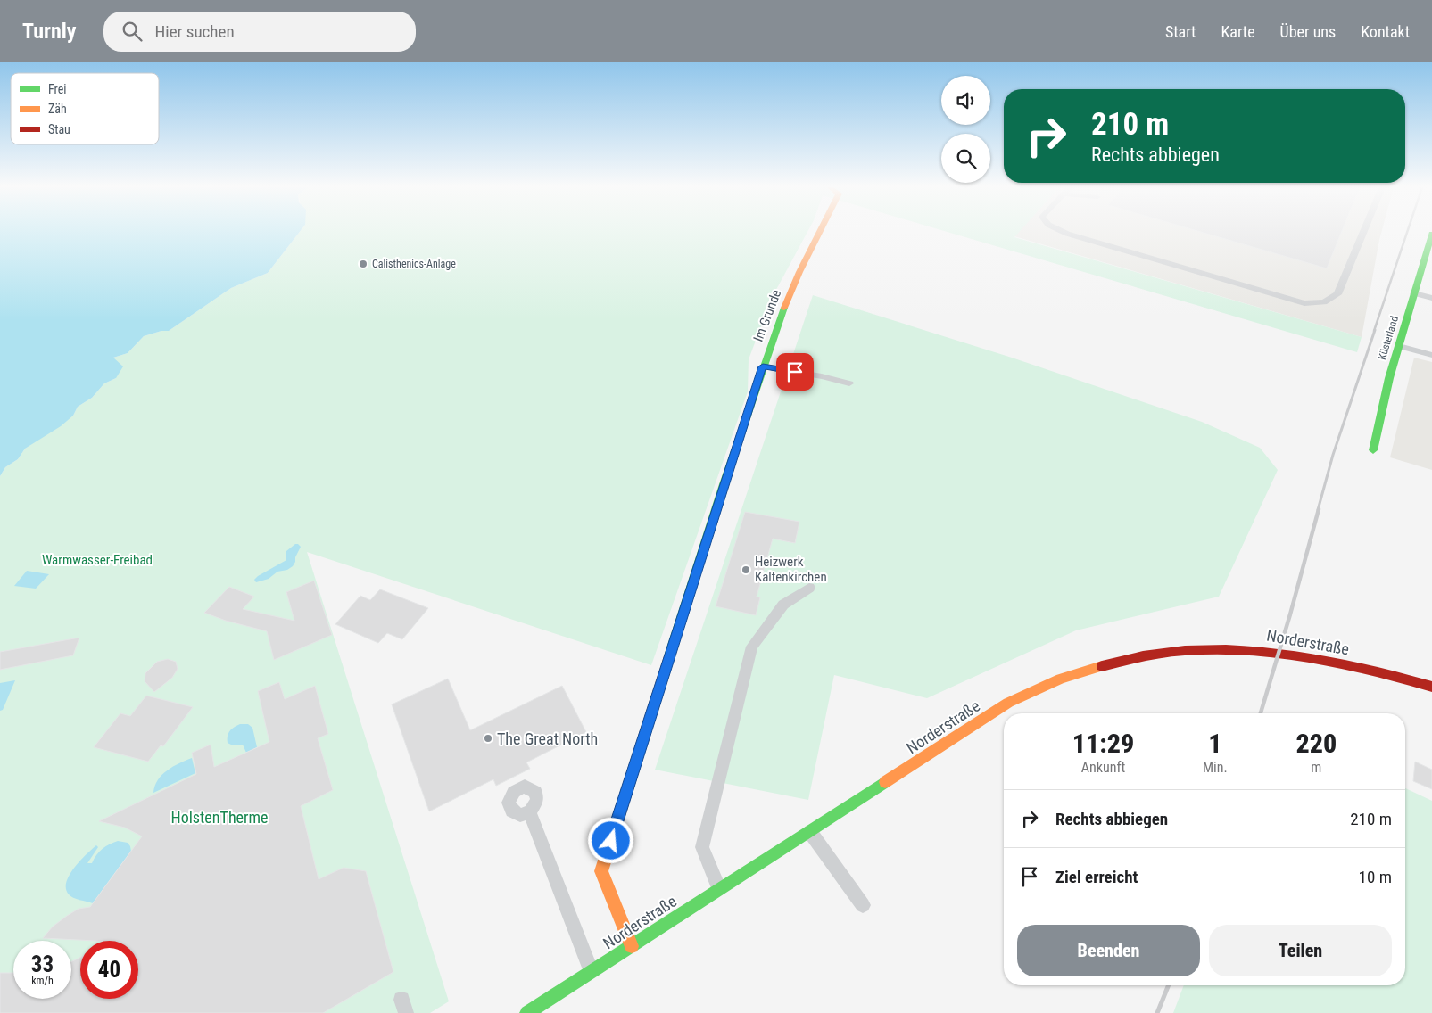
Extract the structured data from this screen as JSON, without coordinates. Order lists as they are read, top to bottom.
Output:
{
  "streets": {
    "street": ["Im Grunde", "Küsterland", "Norderstraße"]
  },
  "crossings": [
    ["Im Grunde", "Norderstraße"]
  ],
  "parks": ["Warmwasser-Freibad", "HolstenTherme"],
  "places": ["Calisthenics-Anlage", "Heizwerk Kaltenkirchen", "The Great North"],
  "legend": ["Frei", "Zäh", "Stau"],
  "page": {
    "header": "Turnly",
    "search": "Hier suchen",
    "nav": [
      "Start",
      "Karte",
      "Über uns",
      "Kontakt"
    ],
    "turn": ["210 m", "Rechts abbiegen"],
    "eta": [
      "11:29",
      "Ankunft",
      "1",
      "Min.",
      "220",
      "m"
    ],
    "list": [
      {
        "name": "Rechts abbiegen",
        "value": "210 m"
      },
      {
        "name": "Ziel erreicht",
        "value": "10 m"
      }
    ],
    "buttons": ["Beenden", "Teilen"],
    "speed": "33 km/h",
    "limit": "40"
  }
}
